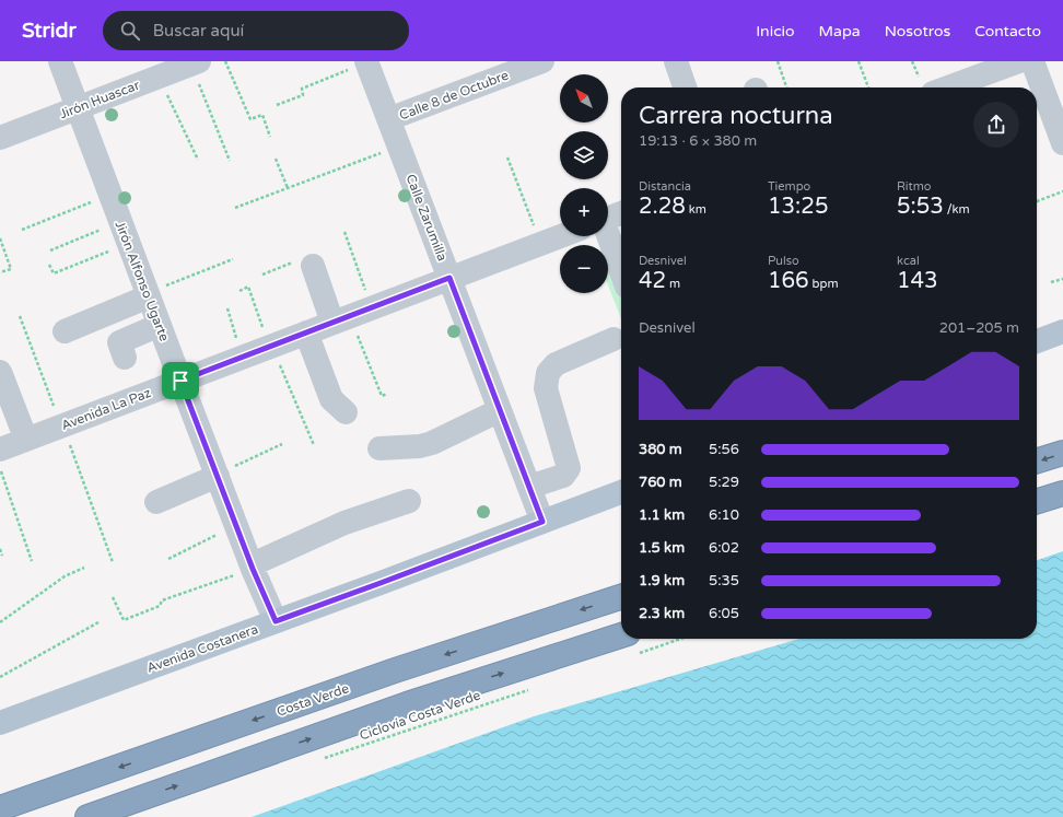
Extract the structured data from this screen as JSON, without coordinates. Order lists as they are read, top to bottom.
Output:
{
  "streets": {
    "highway": ["Costa Verde"],
    "main road": ["Avenida Costanera"],
    "street": [
      "Calle 8 de Octubre",
      "Jirón Huascar",
      "Calle Zarumilla",
      "Jirón Alfonso Ugarte",
      "Avenida La Paz"
    ],
    "path": ["Ciclovía Costa Verde"]
  },
  "crossings": [
    ["Calle 8 de Octubre", "Calle Zarumilla"],
    ["Jirón Huascar", "Jirón Alfonso Ugarte"],
    ["Calle Zarumilla", "Avenida La Paz"],
    ["Calle Zarumilla", "Avenida Costanera"],
    ["Jirón Alfonso Ugarte", "Avenida La Paz"],
    ["Jirón Alfonso Ugarte", "Avenida Costanera"]
  ],
  "north": "top left",
  "page": {
    "header": "Stridr",
    "search": "Buscar aquí",
    "nav": [
      "Inicio",
      "Mapa",
      "Nosotros",
      "Contacto"
    ],
    "map_buttons": ["+", "−"],
    "heading": ["Carrera nocturna", "19:13 · 6 × 380 m"],
    "stats": [
      ["Distancia", "2.28 km"],
      ["Tiempo", "13:25"],
      ["Ritmo", "5:53 /km"],
      ["Desnivel", "42 m"],
      ["Pulso", "166 bpm"],
      ["kcal", "143"]
    ],
    "chart": ["Desnivel", "201–205 m"],
    "list": [
      {
        "name": "380 m",
        "note": "5:56"
      },
      {
        "name": "760 m",
        "note": "5:29"
      },
      {
        "name": "1.1 km",
        "note": "6:10"
      },
      {
        "name": "1.5 km",
        "note": "6:02"
      },
      {
        "name": "1.9 km",
        "note": "5:35"
      },
      {
        "name": "2.3 km",
        "note": "6:05"
      }
    ]
  }
}
